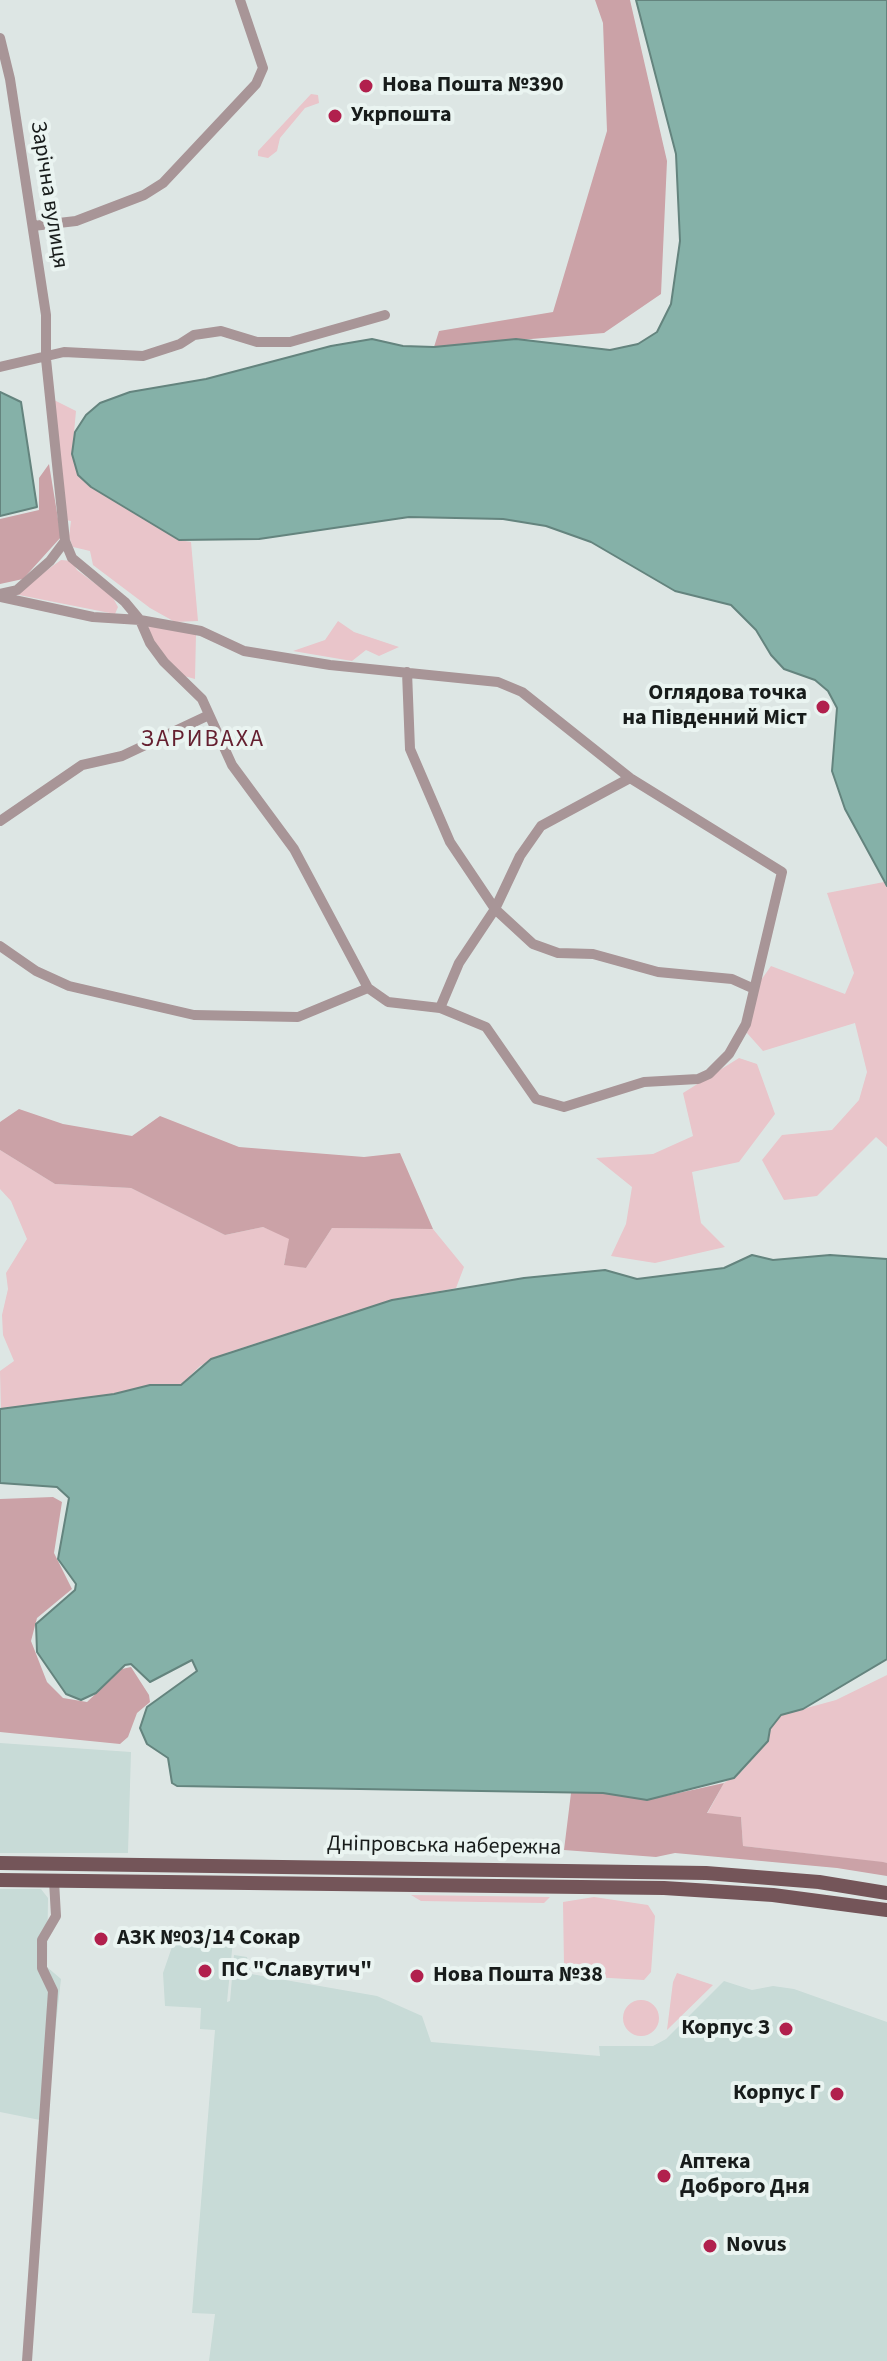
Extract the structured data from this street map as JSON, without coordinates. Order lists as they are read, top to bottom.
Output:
{
  "streets": {
    "main road": ["Дніпровська набережна"],
    "street": ["Зарічна вулиця"]
  },
  "districts": ["ЗАРИВАХА"],
  "places": [
    "Нова Пошта №390",
    "Укрпошта",
    "Оглядова точка на Південний Міст",
    "АЗК №03/14 Сокар",
    "ПС \"Славутич\"",
    "Нова Пошта №38",
    "Корпус З",
    "Корпус Г",
    "Аптека Доброго Дня",
    "Novus"
  ]
}
